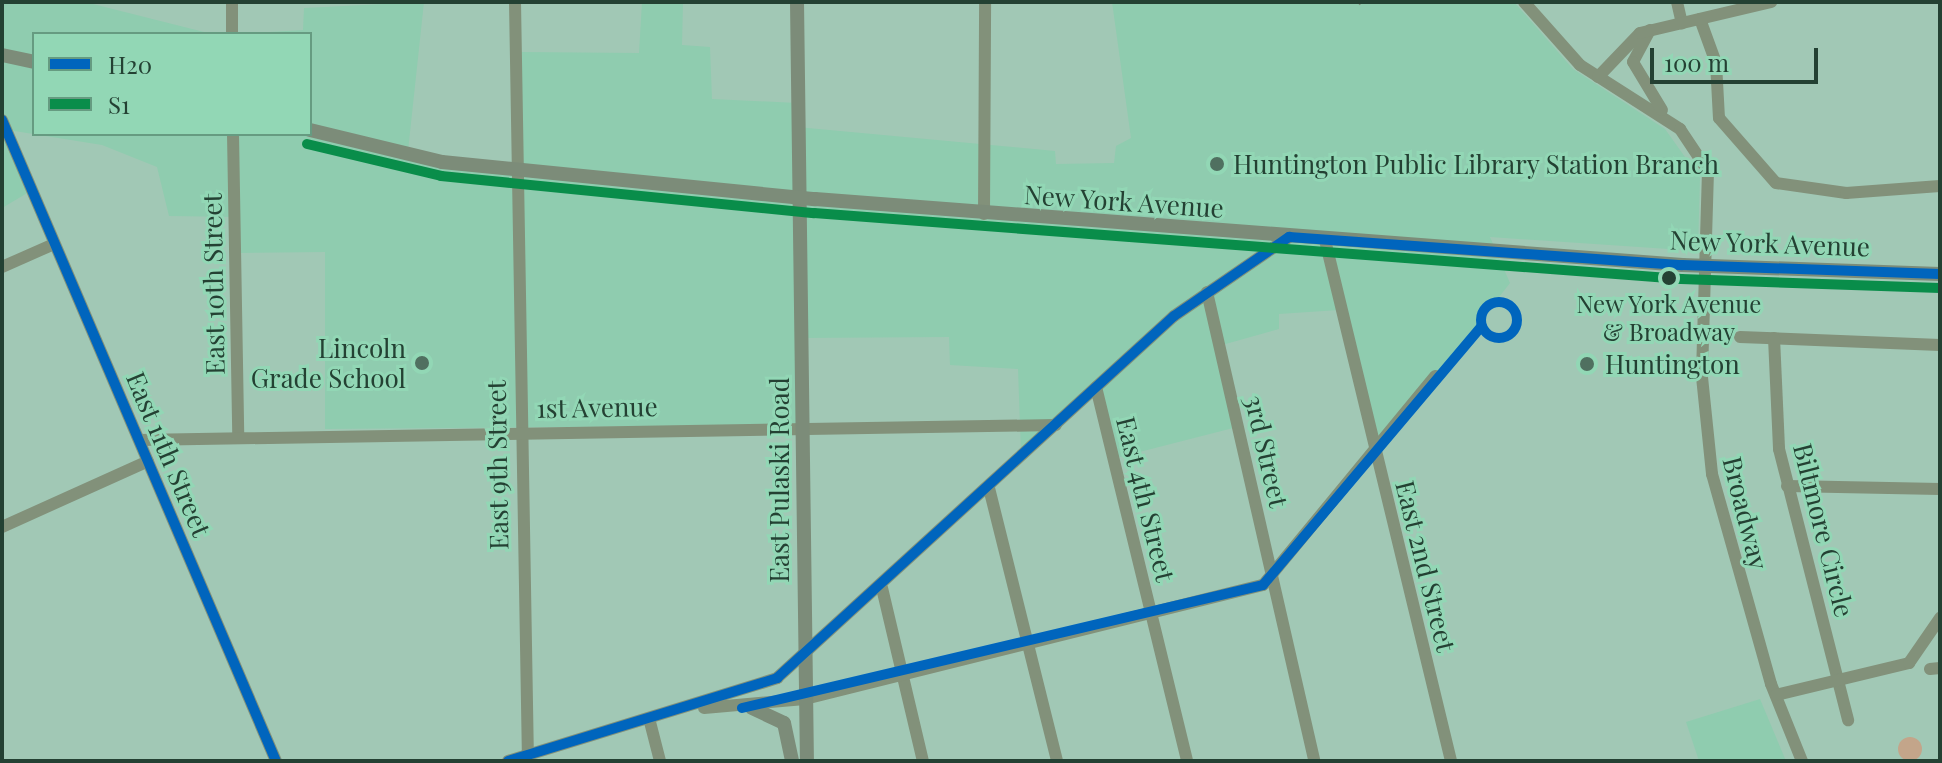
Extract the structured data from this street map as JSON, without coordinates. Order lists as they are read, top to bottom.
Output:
{
  "streets": {
    "main road": ["New York Avenue", "East Pulaski Road"],
    "street": [
      "East 10th Street",
      "1st Avenue",
      "3rd Street",
      "East 11th Street",
      "East 9th Street",
      "East 4th Street",
      "Broadway",
      "Biltmore Circle",
      "East 2nd Street"
    ]
  },
  "crossings": [
    ["New York Avenue", "East 9th Street"],
    ["New York Avenue", "East Pulaski Road"],
    ["New York Avenue", "Broadway"],
    ["New York Avenue", "East 2nd Street"],
    ["East 10th Street", "1st Avenue"],
    ["1st Avenue", "East 11th Street"],
    ["1st Avenue", "East 9th Street"],
    ["1st Avenue", "East Pulaski Road"]
  ],
  "places": [
    "Huntington Public Library Station Branch",
    "New York Avenue & Broadway",
    "Lincoln Grade School",
    "Huntington"
  ],
  "lines": ["transit line H20", "transit line S1"],
  "legend": ["H20", "S1"],
  "scale_bar": "100 m"
}
